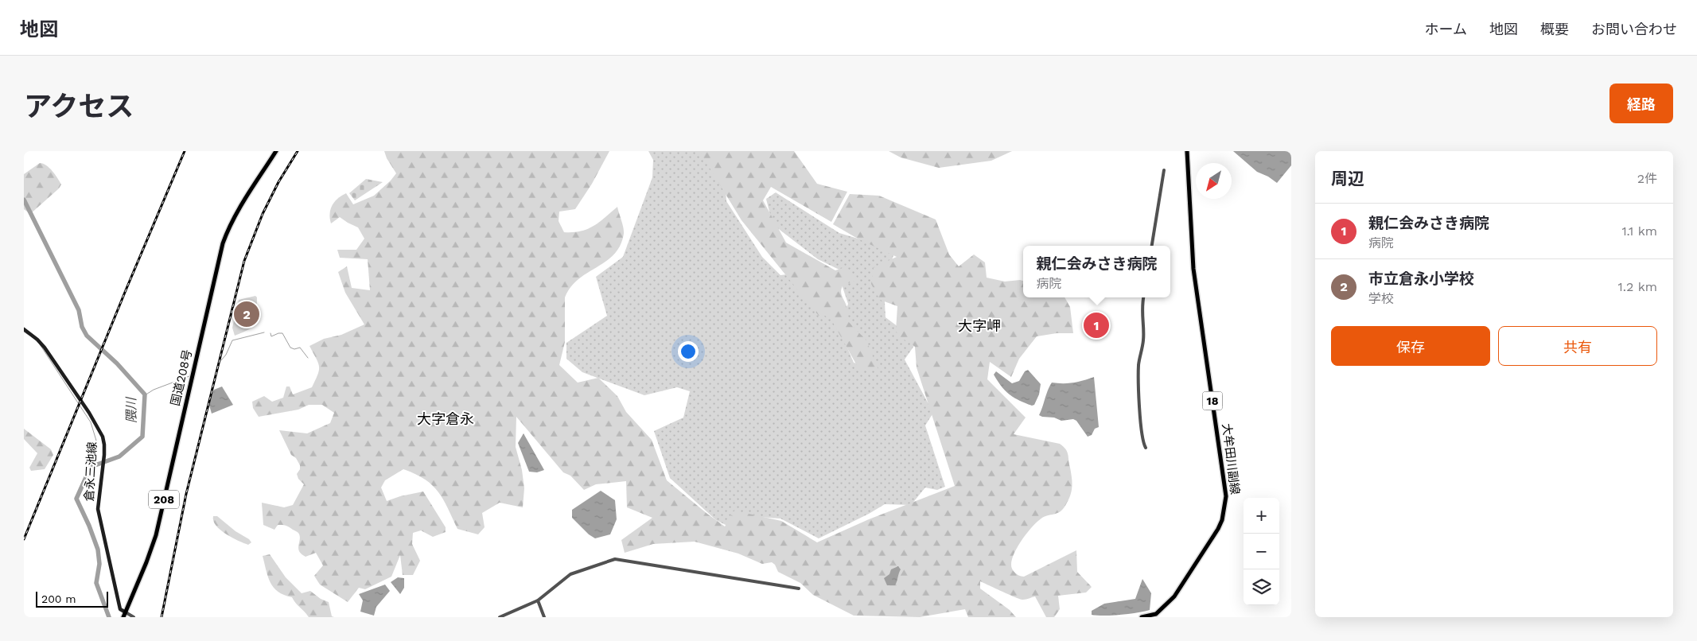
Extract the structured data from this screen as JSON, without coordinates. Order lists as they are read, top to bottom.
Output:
{
  "streets": {
    "main road": [
      "国道208号",
      "18",
      "大牟田川副線",
      "倉永三池線",
      "208"
    ]
  },
  "crossings": [
    ["国道208号", "倉永三池線"]
  ],
  "districts": ["大字岬", "大字倉永"],
  "water": ["隈川"],
  "scale_bar": "200 m",
  "north": "bottom left",
  "page": {
    "header": "地図",
    "nav": [
      "ホーム",
      "地図",
      "概要",
      "お問い合わせ"
    ],
    "title": "アクセス",
    "buttons": [
      "経路",
      ["保存", "共有"]
    ],
    "heading": ["周辺", "2件"],
    "list": [
      {
        "mark": "1",
        "name": "親仁会みさき病院",
        "note": "病院",
        "value": "1.1 km"
      },
      {
        "mark": "2",
        "name": "市立倉永小学校",
        "note": "学校",
        "value": "1.2 km"
      }
    ],
    "popup": ["親仁会みさき病院", "病院"],
    "pins": ["2", "1"],
    "map_buttons": ["+", "−"],
    "scale": "200 m"
  }
}
